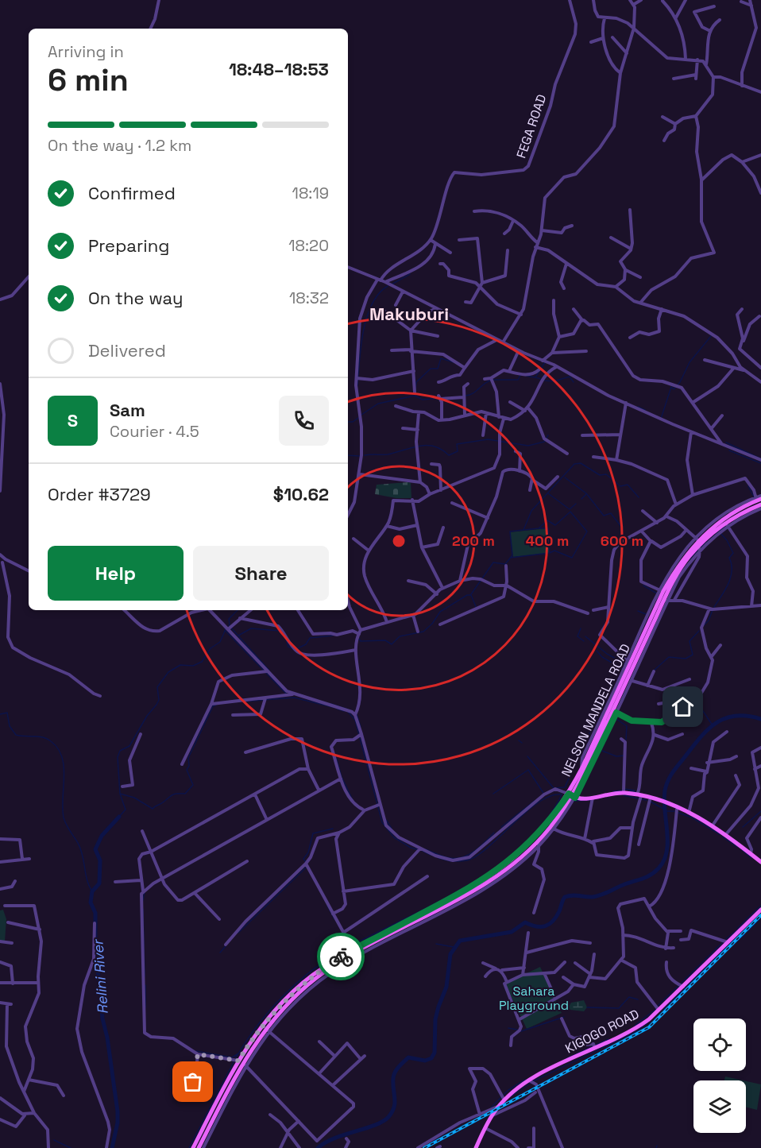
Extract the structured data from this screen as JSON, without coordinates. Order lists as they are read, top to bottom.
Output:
{
  "streets": {
    "main road": ["NELSON MANDELA ROAD", "KIGOGO ROAD"],
    "street": ["FEGA ROAD"]
  },
  "districts": ["Makuburi"],
  "water": ["Relini River"],
  "parks": ["Sahara Playground"],
  "page": {
    "heading": ["6 min", "Arriving in", "18:48–18:53"],
    "panel": [
      "Sam",
      "Courier · 4.5",
      "Order #3729",
      "$10.62"
    ],
    "bar": "On the way · 1.2 km",
    "list": [
      ["Confirmed", "18:19"],
      ["Preparing", "18:20"],
      ["On the way", "18:32"],
      "Delivered"
    ],
    "round": "S",
    "buttons": ["Help", "Share"]
  },
  "rings": ["200 m", "400 m", "600 m"]
}
